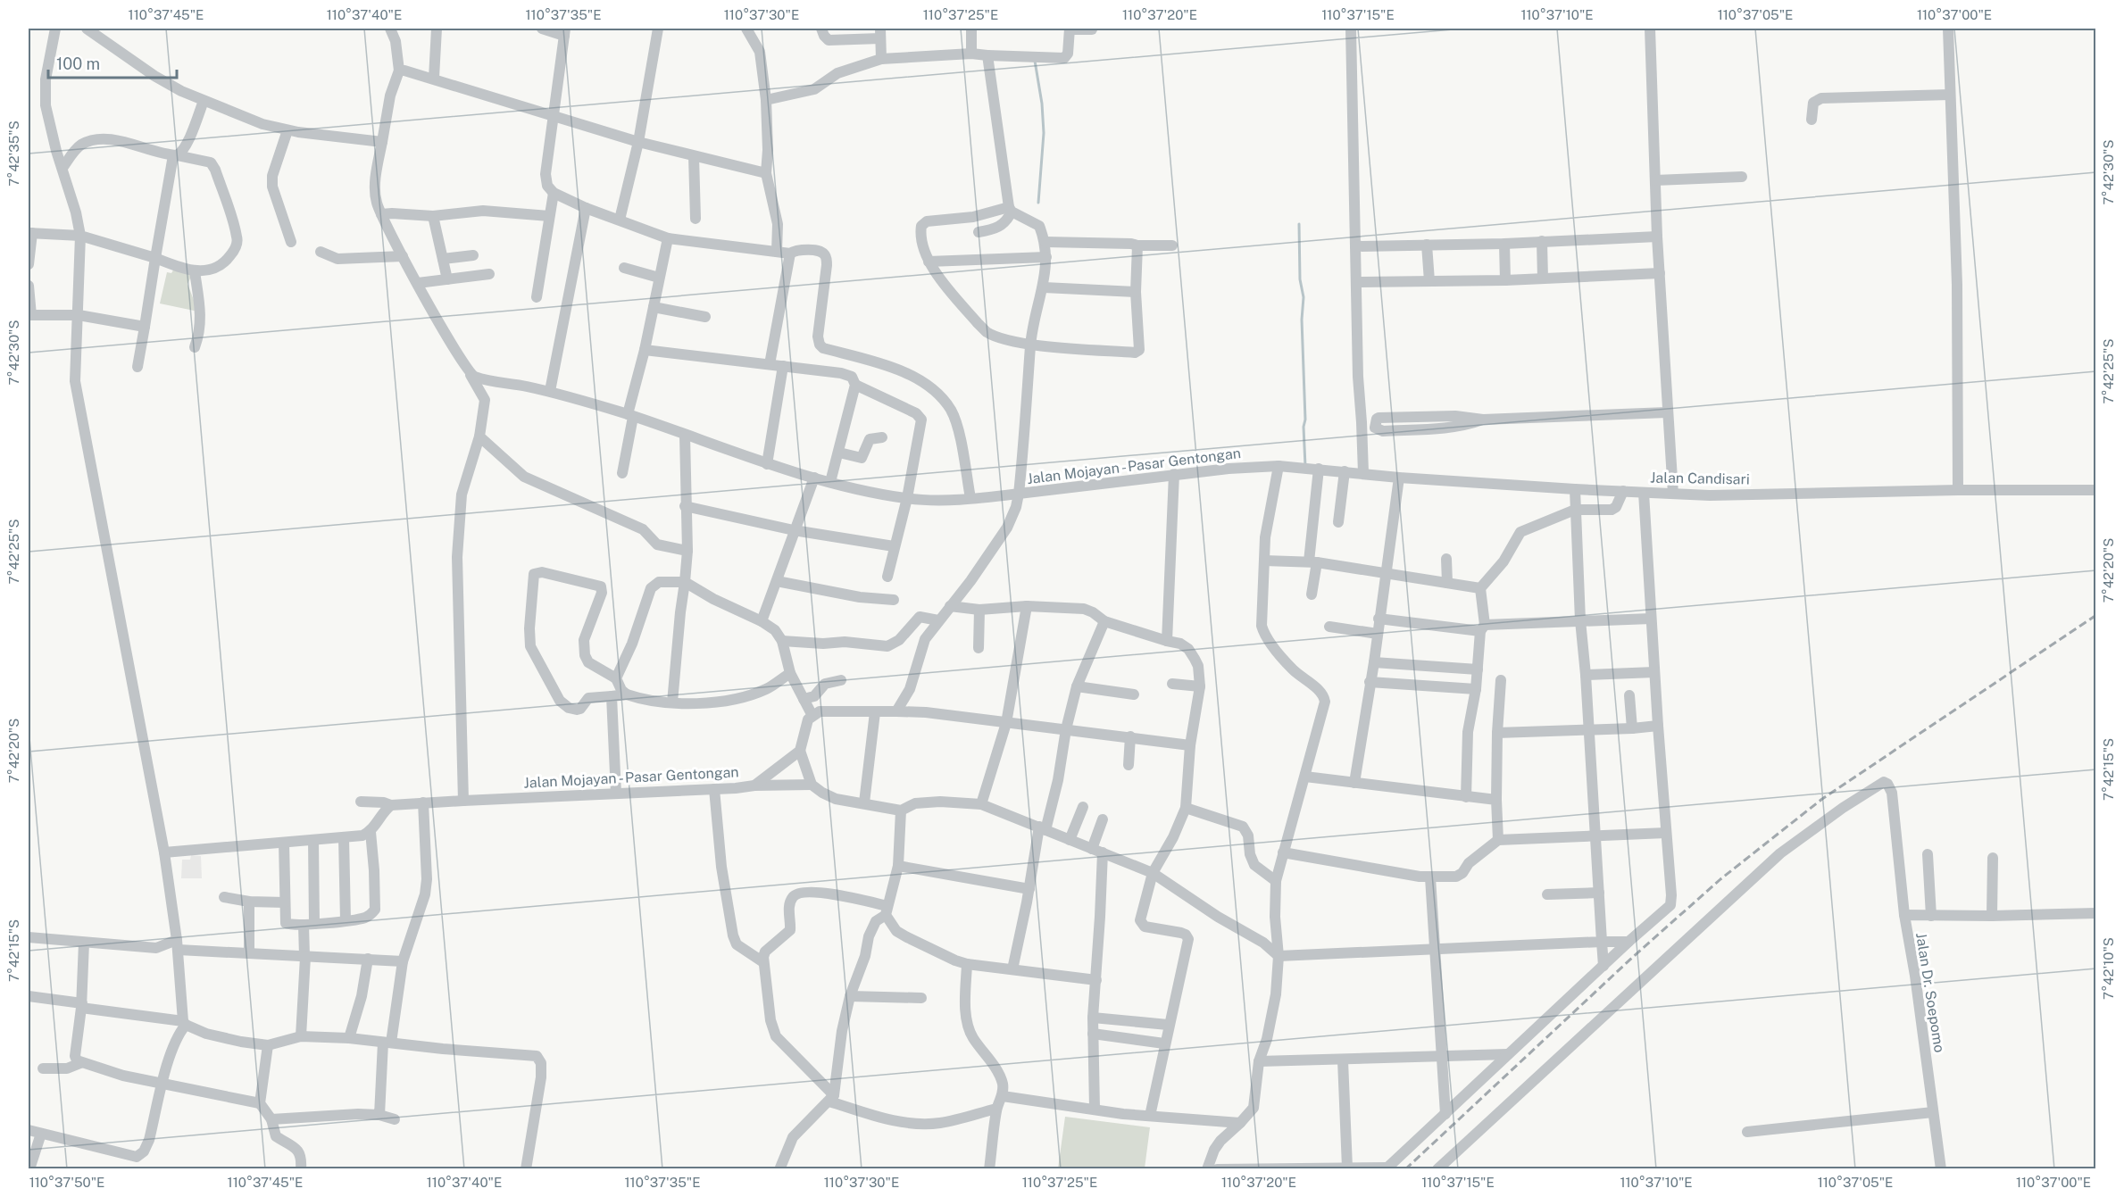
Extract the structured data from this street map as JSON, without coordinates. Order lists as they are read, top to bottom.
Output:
{
  "streets": {
    "street": ["Jalan Mojayan - Pasar Gentongan", "Jalan Candisari", "Jalan Dr. Soepomo"]
  },
  "crossings": [
    ["Jalan Mojayan - Pasar Gentongan", "Jalan Candisari"]
  ],
  "scale_bar": "100 m",
  "coordinates": [
    "110°37'45\"E",
    "110°37'40\"E",
    "110°37'35\"E",
    "110°37'30\"E",
    "110°37'25\"E",
    "110°37'20\"E",
    "110°37'15\"E",
    "110°37'10\"E",
    "110°37'05\"E",
    "110°37'00\"E",
    "7°42'35\"S",
    "7°42'30\"S",
    "7°42'25\"S",
    "7°42'20\"S",
    "7°42'15\"S",
    "7°42'10\"S",
    "110°37'50\"E"
  ]
}
